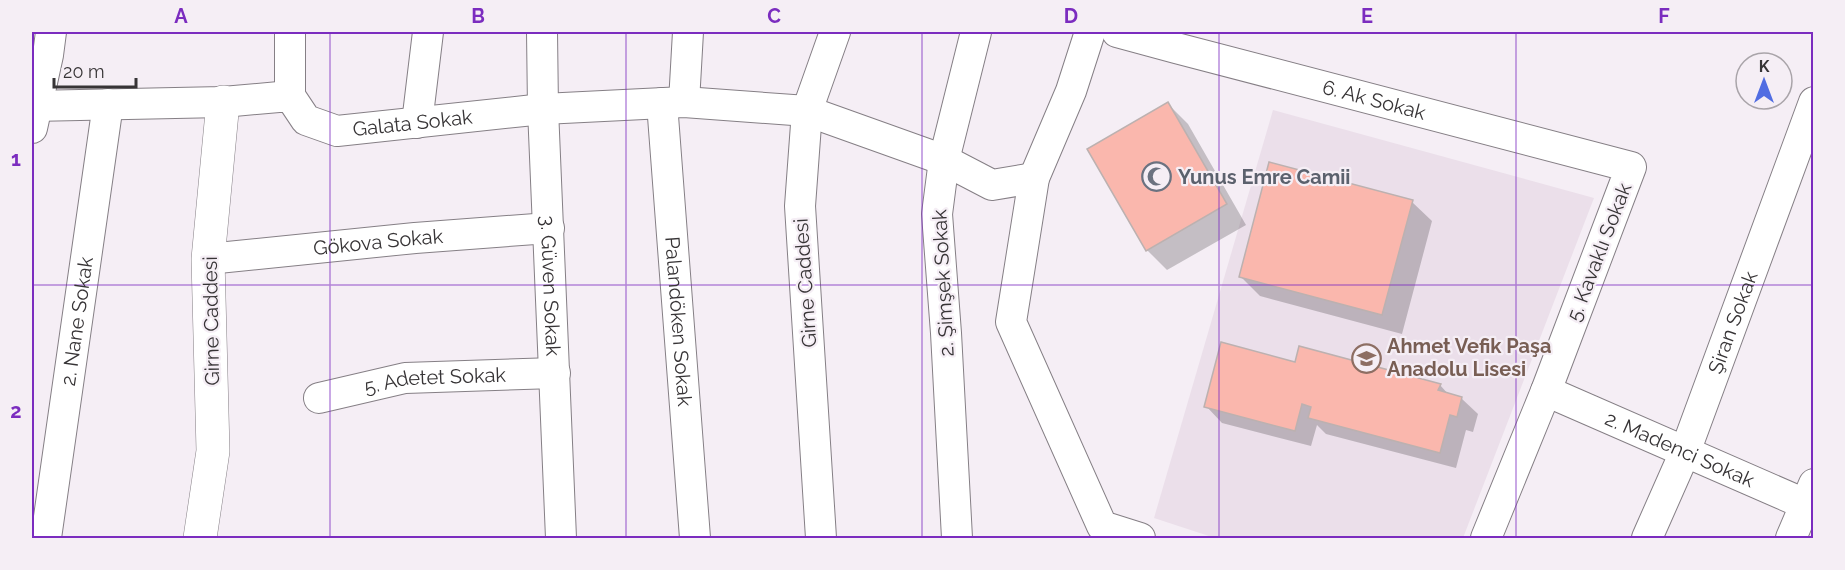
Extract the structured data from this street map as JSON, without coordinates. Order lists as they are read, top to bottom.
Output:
{
  "streets": {
    "main road": ["Girne Caddesi"],
    "street": [
      "6. Ak Sokak",
      "Galata Sokak",
      "Gökova Sokak",
      "5. Kavaklı Sokak",
      "2. Şimşek Sokak",
      "3. Güven Sokak",
      "2. Nane Sokak",
      "Palandöken Sokak",
      "Şiran Sokak",
      "5. Adetet Sokak",
      "2. Madenci Sokak"
    ]
  },
  "crossings": [
    ["6. Ak Sokak", "5. Kavaklı Sokak"],
    ["Galata Sokak", "Girne Caddesi"],
    ["Galata Sokak", "2. Şimşek Sokak"],
    ["Galata Sokak", "3. Güven Sokak"],
    ["Galata Sokak", "Palandöken Sokak"],
    ["Gökova Sokak", "Girne Caddesi"],
    ["Gökova Sokak", "3. Güven Sokak"],
    ["5. Kavaklı Sokak", "2. Madenci Sokak"],
    ["3. Güven Sokak", "5. Adetet Sokak"],
    ["Şiran Sokak", "2. Madenci Sokak"]
  ],
  "places": {
    "mosque": ["Yunus Emre Camii"],
    "school or university": ["Ahmet Vefik Paşa Anadolu Lisesi"]
  },
  "scale_bar": "20 m",
  "north": "top",
  "grid": {
    "columns": [
      "A",
      "B",
      "C",
      "D",
      "E",
      "F"
    ],
    "rows": ["1", "2"]
  }
}
